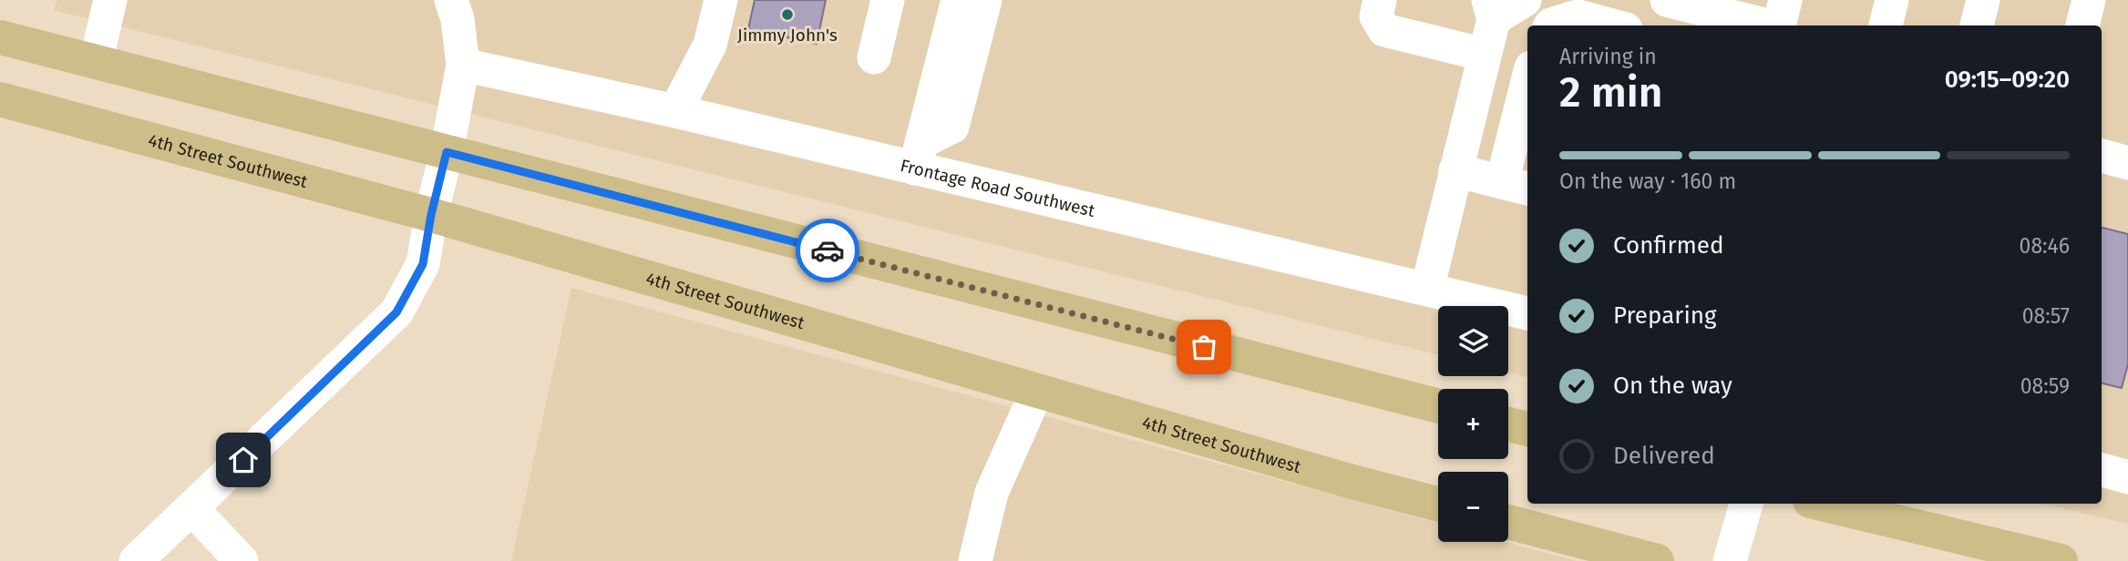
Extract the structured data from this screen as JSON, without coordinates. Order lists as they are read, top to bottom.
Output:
{
  "streets": {
    "main road": ["4th Street Southwest"],
    "street": ["Frontage Road Southwest"]
  },
  "places": ["Jimmy John's"],
  "page": {
    "heading": ["2 min", "Arriving in", "09:15–09:20"],
    "bar": "On the way · 160 m",
    "list": [
      ["Confirmed", "08:46"],
      ["Preparing", "08:57"],
      ["On the way", "08:59"],
      "Delivered"
    ],
    "map_buttons": ["+", "−"]
  }
}
